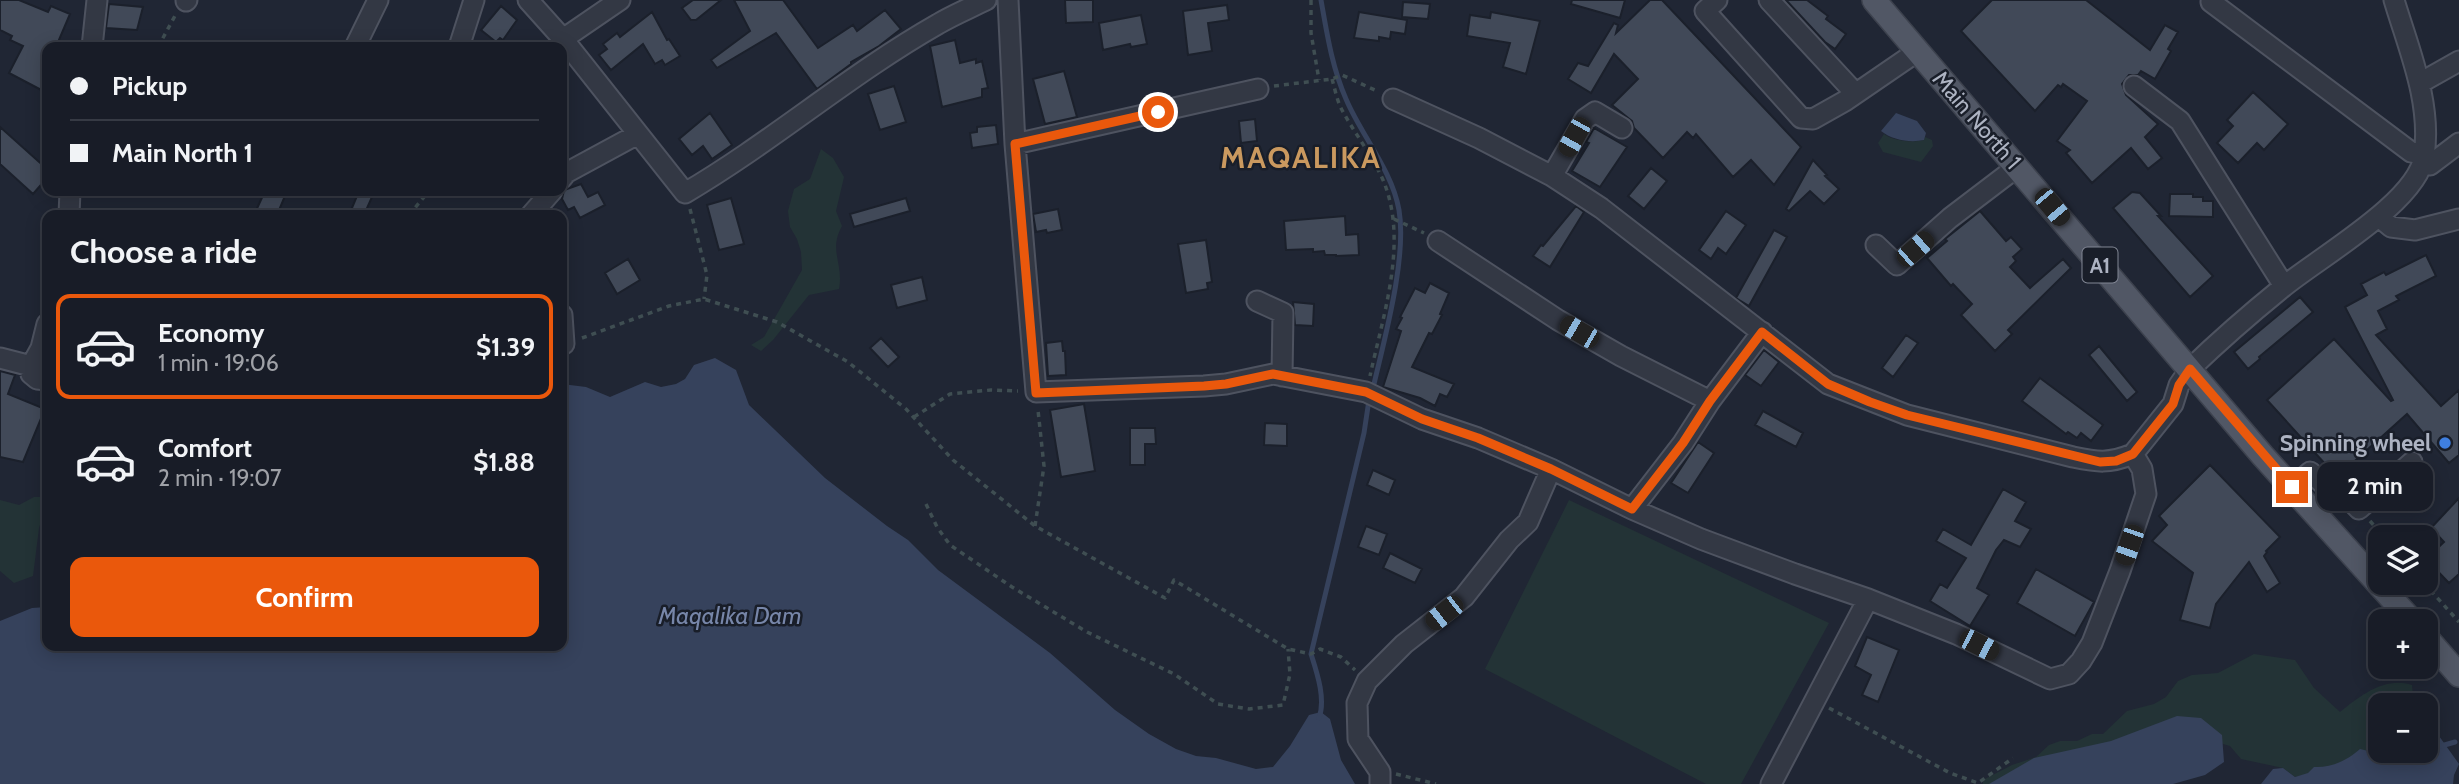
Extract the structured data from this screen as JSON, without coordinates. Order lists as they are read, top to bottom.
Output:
{
  "streets": {
    "main road": ["Main North 1", "A1"]
  },
  "districts": ["MAQALIKA"],
  "water": ["Maqalika Dam"],
  "places": ["Spinning wheel"],
  "page": {
    "banner": ["Pickup", "Main North 1"],
    "heading": "Choose a ride",
    "list": [
      {
        "name": "Economy",
        "note": "1 min · 19:06",
        "value": "$1.39"
      },
      {
        "name": "Comfort",
        "note": "2 min · 19:07",
        "value": "$1.88"
      }
    ],
    "bubble": "2 min",
    "map_buttons": ["+", "−"],
    "buttons": "Confirm"
  }
}
